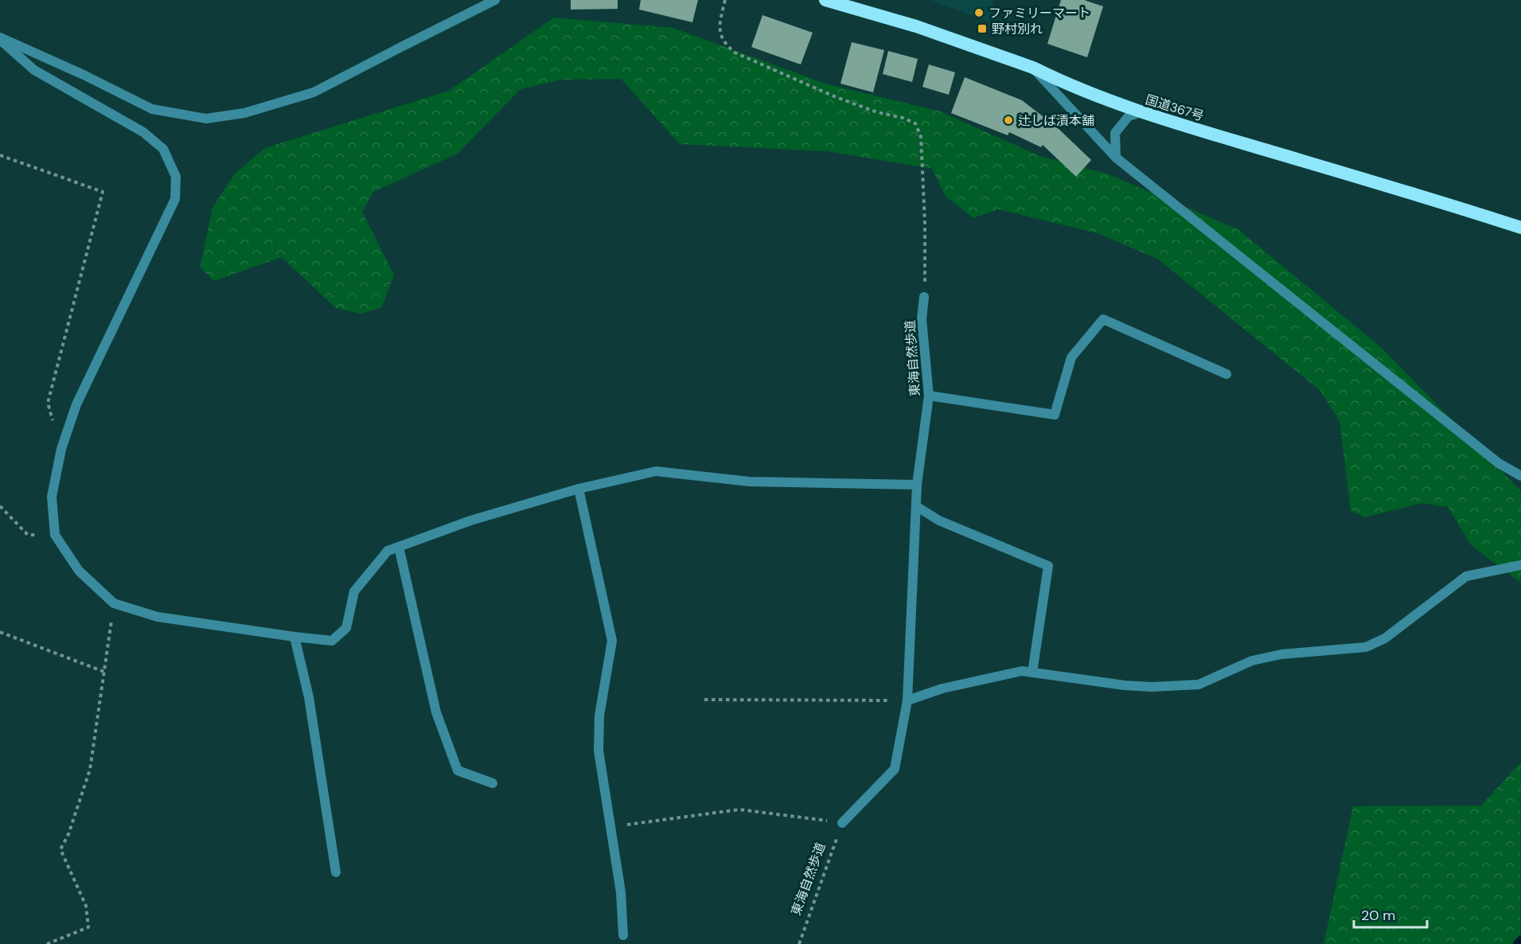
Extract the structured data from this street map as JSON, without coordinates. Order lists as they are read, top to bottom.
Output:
{
  "streets": {
    "highway": ["国道367号"],
    "street": ["東海自然歩道"]
  },
  "places": {
    "other": ["ファミリーマート", "辻しば漬本舗"],
    "transit": ["野村別れ"]
  },
  "scale_bar": "20 m"
}
